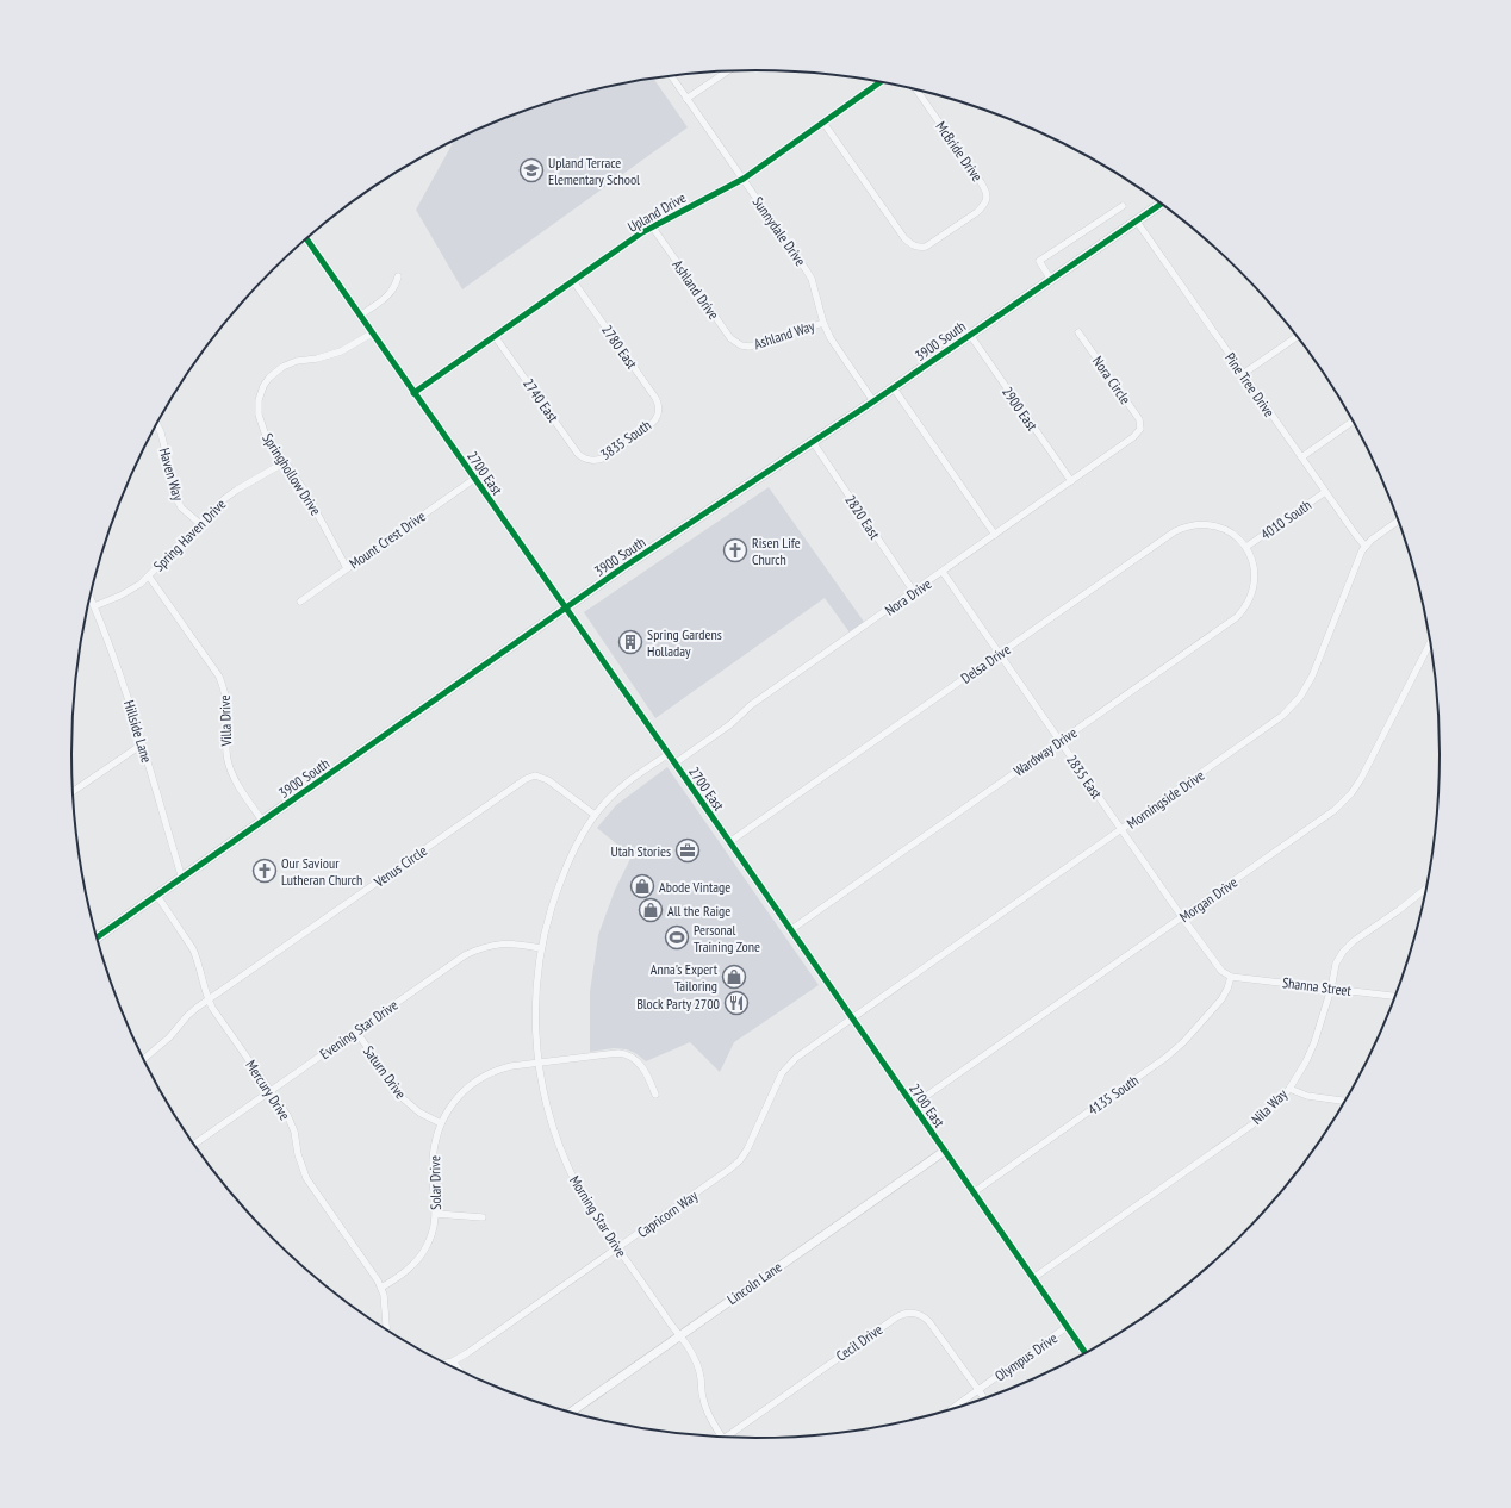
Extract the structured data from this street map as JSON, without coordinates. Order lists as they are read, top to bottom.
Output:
{
  "streets": {
    "main road": ["3900 South"],
    "street": [
      "McBride Drive",
      "Upland Drive",
      "Sunnydale Drive",
      "Ashland Drive",
      "Ashland Way",
      "2780 East",
      "Nora Circle",
      "Pine Tree Drive",
      "2740 East",
      "2900 East",
      "3835 South",
      "2700 East",
      "Haven Way",
      "Springhollow Drive",
      "2820 East",
      "4010 South",
      "Spring Haven Drive",
      "Mount Crest Drive",
      "Nora Drive",
      "Delsa Drive",
      "Villa Drive",
      "Hillside Lane",
      "Wardway Drive",
      "2835 East",
      "Morningside Drive",
      "Venus Circle",
      "Morgan Drive",
      "Shanna Street",
      "Evening Star Drive",
      "Saturn Drive",
      "Mercury Drive",
      "4135 South",
      "Nila Way",
      "Solar Drive",
      "Capricorn Way",
      "Morning Star Drive",
      "Lincoln Lane",
      "Cecil Drive",
      "Olympus Drive"
    ]
  },
  "crossings": [
    ["McBride Drive", "Upland Drive"],
    ["Upland Drive", "Sunnydale Drive"],
    ["Upland Drive", "Ashland Drive"],
    ["Upland Drive", "2780 East"],
    ["Upland Drive", "2740 East"],
    ["Upland Drive", "2700 East"],
    ["Sunnydale Drive", "Ashland Way"],
    ["Sunnydale Drive", "3900 South"],
    ["Ashland Drive", "Ashland Way"],
    ["3900 South", "Pine Tree Drive"],
    ["3900 South", "2900 East"],
    ["3900 South", "2700 East"],
    ["3900 South", "2820 East"],
    ["3900 South", "Villa Drive"],
    ["3900 South", "Hillside Lane"],
    ["3900 South", "Mercury Drive"],
    ["2780 East", "3835 South"],
    ["Nora Circle", "Nora Drive"],
    ["Pine Tree Drive", "4010 South"],
    ["Pine Tree Drive", "Morningside Drive"],
    ["2740 East", "3835 South"],
    ["2900 East", "Nora Drive"],
    ["2700 East", "Springhollow Drive"],
    ["2700 East", "Mount Crest Drive"],
    ["2700 East", "Nora Drive"],
    ["2700 East", "Delsa Drive"],
    ["2700 East", "Wardway Drive"],
    ["2700 East", "Morningside Drive"],
    ["2700 East", "Morgan Drive"],
    ["2700 East", "4135 South"],
    ["2700 East", "Nila Way"],
    ["2700 East", "Capricorn Way"],
    ["2700 East", "Morning Star Drive"],
    ["2700 East", "Lincoln Lane"],
    ["2700 East", "Olympus Drive"],
    ["Haven Way", "Spring Haven Drive"],
    ["Springhollow Drive", "Spring Haven Drive"],
    ["Springhollow Drive", "Mount Crest Drive"],
    ["2820 East", "Nora Drive"],
    ["4010 South", "Delsa Drive"],
    ["4010 South", "Wardway Drive"],
    ["Spring Haven Drive", "Villa Drive"],
    ["Spring Haven Drive", "Hillside Lane"],
    ["Nora Drive", "2835 East"],
    ["Delsa Drive", "Wardway Drive"],
    ["Delsa Drive", "2835 East"],
    ["Wardway Drive", "2835 East"],
    ["2835 East", "Morningside Drive"],
    ["2835 East", "Morgan Drive"],
    ["2835 East", "Shanna Street"],
    ["2835 East", "4135 South"],
    ["Morningside Drive", "Capricorn Way"],
    ["Venus Circle", "Mercury Drive"],
    ["Venus Circle", "Morning Star Drive"],
    ["Shanna Street", "4135 South"],
    ["Shanna Street", "Nila Way"],
    ["Evening Star Drive", "Saturn Drive"],
    ["Evening Star Drive", "Mercury Drive"],
    ["Evening Star Drive", "Morning Star Drive"],
    ["Saturn Drive", "Solar Drive"],
    ["Mercury Drive", "Solar Drive"],
    ["Solar Drive", "Morning Star Drive"],
    ["Capricorn Way", "Morning Star Drive"],
    ["Morning Star Drive", "Lincoln Lane"],
    ["Cecil Drive", "Olympus Drive"]
  ],
  "places": {
    "school or university": ["Upland Terrace Elementary School"],
    "church": ["Risen Life Church", "Our Saviour Lutheran Church"],
    "building": ["Spring Gardens Holladay"],
    "office": ["Utah Stories"],
    "shop": ["Abode Vintage", "All the Raige", "Anna's Expert Tailoring"],
    "sports": ["Personal Training Zone"],
    "restaurant": ["Block Party 2700"]
  }
}
